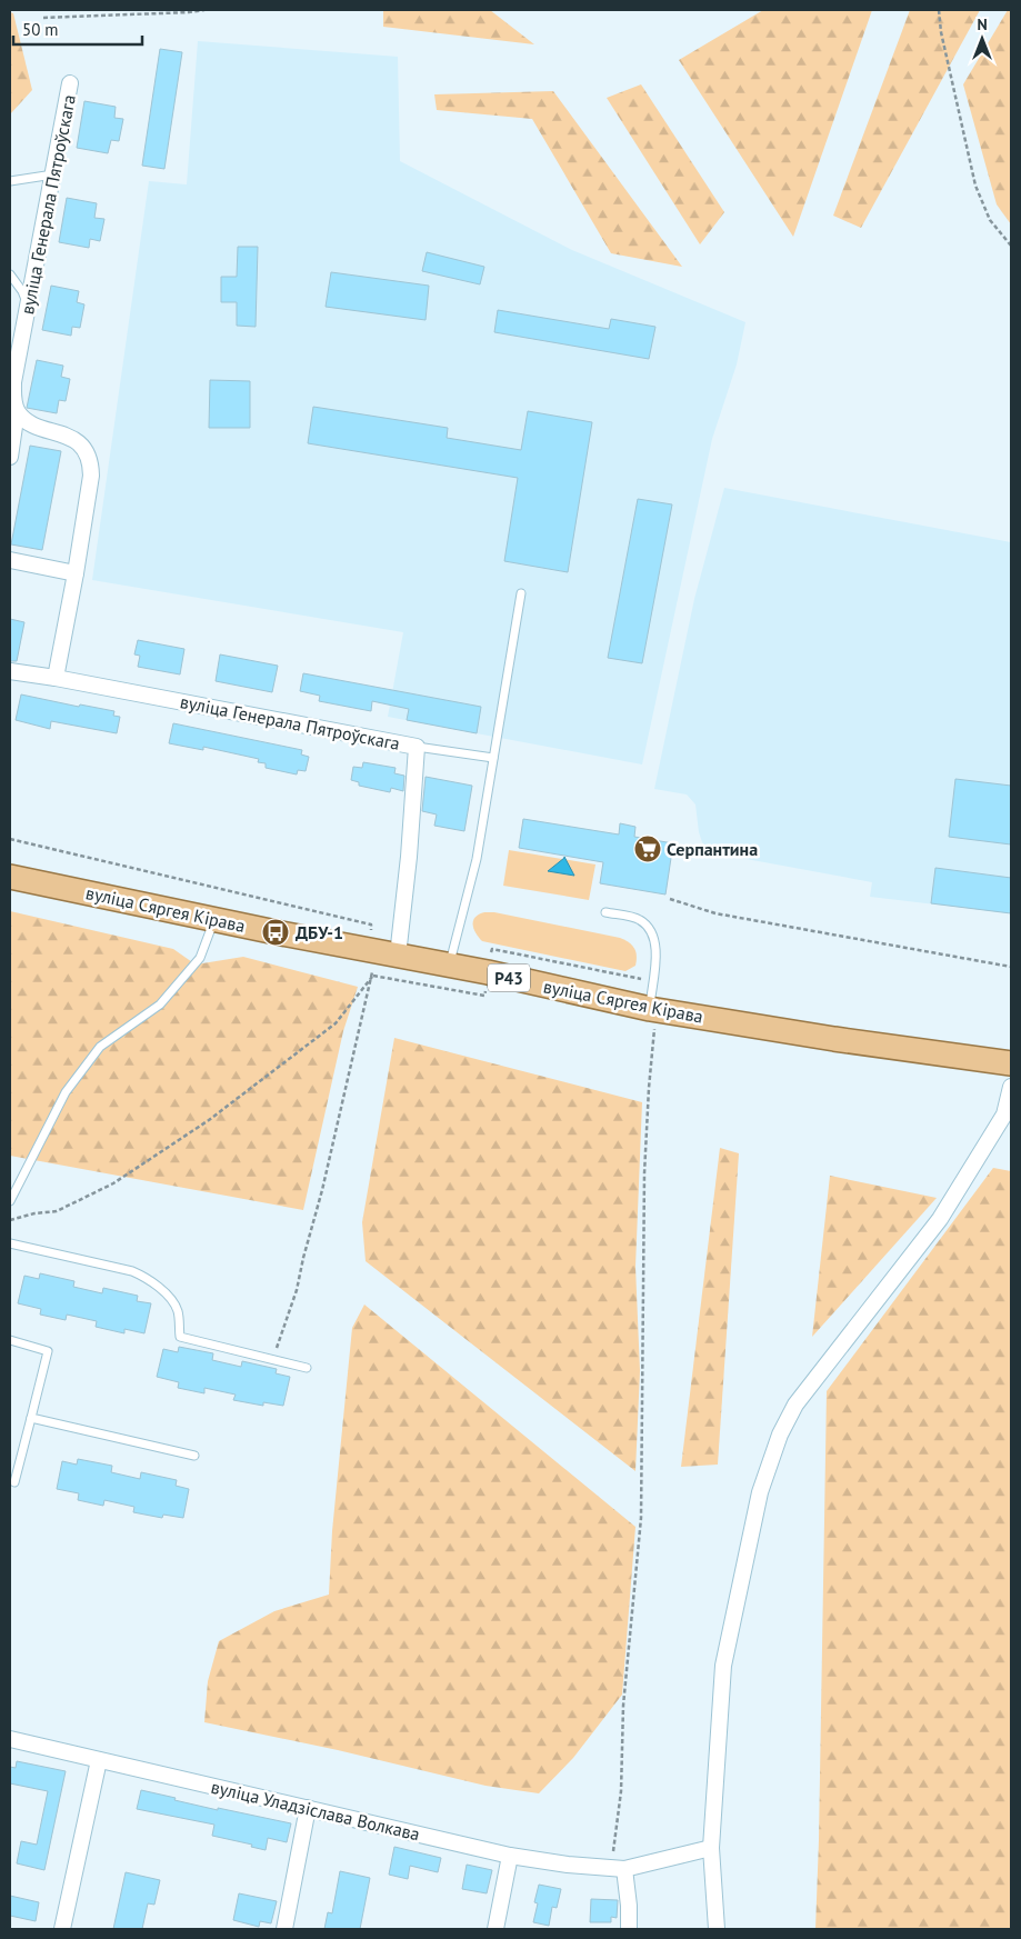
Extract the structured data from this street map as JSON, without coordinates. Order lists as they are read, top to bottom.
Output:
{
  "streets": {
    "main road": ["вуліца Сяргея Кірава", "Р43"],
    "street": ["вуліца Генерала Пятроўскага", "вуліца Уладзіслава Волкава"]
  },
  "crossings": [
    ["вуліца Генерала Пятроўскага", "вуліца Сяргея Кірава"]
  ],
  "places": {
    "supermarket": ["Серпантина"],
    "bus stop": ["ДБУ-1"]
  },
  "scale_bar": "50 m",
  "north": "top"
}
